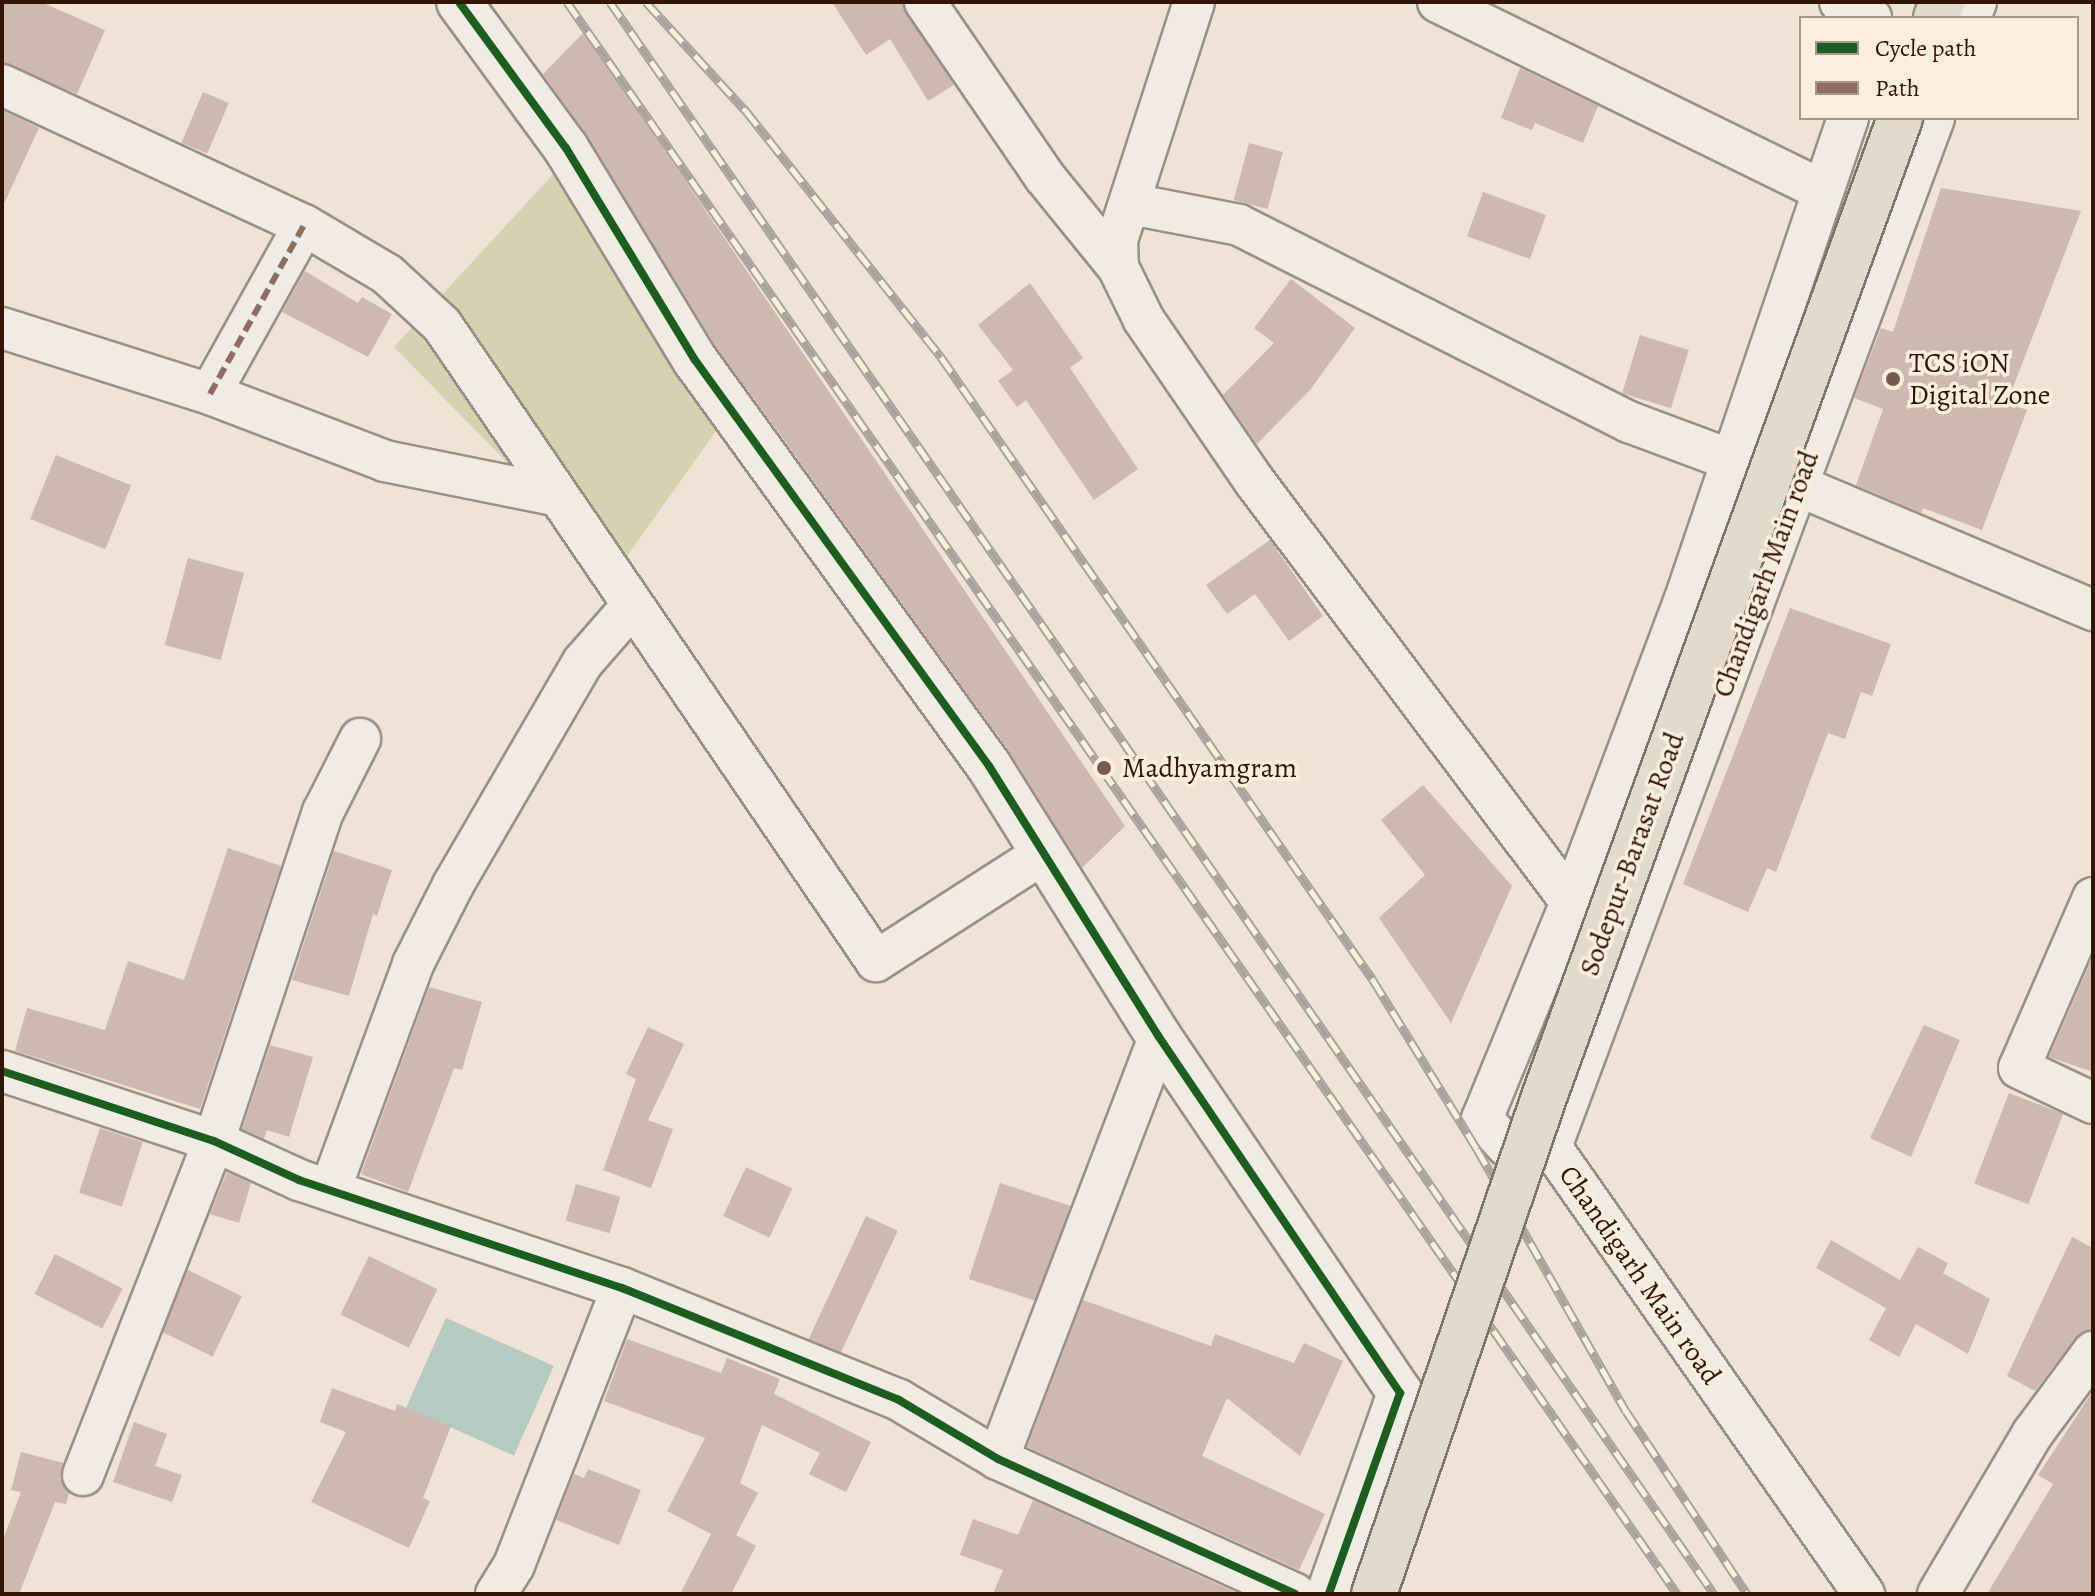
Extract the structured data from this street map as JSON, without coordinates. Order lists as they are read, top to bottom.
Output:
{
  "streets": {
    "main road": ["Sodepur-Barasat Road"],
    "street": ["Chandigarh Main road"]
  },
  "places": ["TCS iON Digital Zone", "Madhyamgram"],
  "legend": ["Cycle path", "Path"]
}
